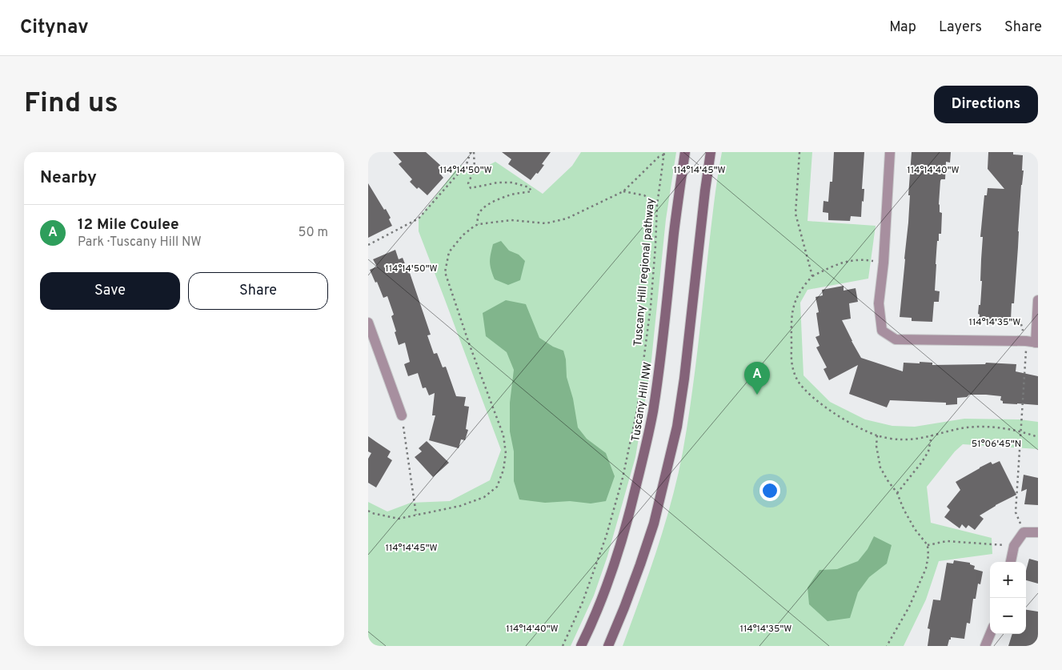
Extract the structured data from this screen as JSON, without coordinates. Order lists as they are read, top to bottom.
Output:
{
  "streets": {
    "street": ["Tuscany Hill NW"],
    "path": ["Tuscany Hill regional pathway"]
  },
  "page": {
    "header": "Citynav",
    "nav": ["Map", "Layers", "Share"],
    "buttons": [
      "Directions",
      ["Save", "Share"]
    ],
    "title": "Find us",
    "heading": "Nearby",
    "list": [
      {
        "mark": "A",
        "name": "12 Mile Coulee",
        "note": "Park · Tuscany Hill NW",
        "value": "50 m"
      }
    ],
    "pins": "A",
    "map_buttons": ["+", "−"]
  },
  "coordinates": [
    "114°14'50\"W",
    "114°14'45\"W",
    "114°14'40\"W",
    "114°14'35\"W",
    "51°06'45\"N"
  ]
}
